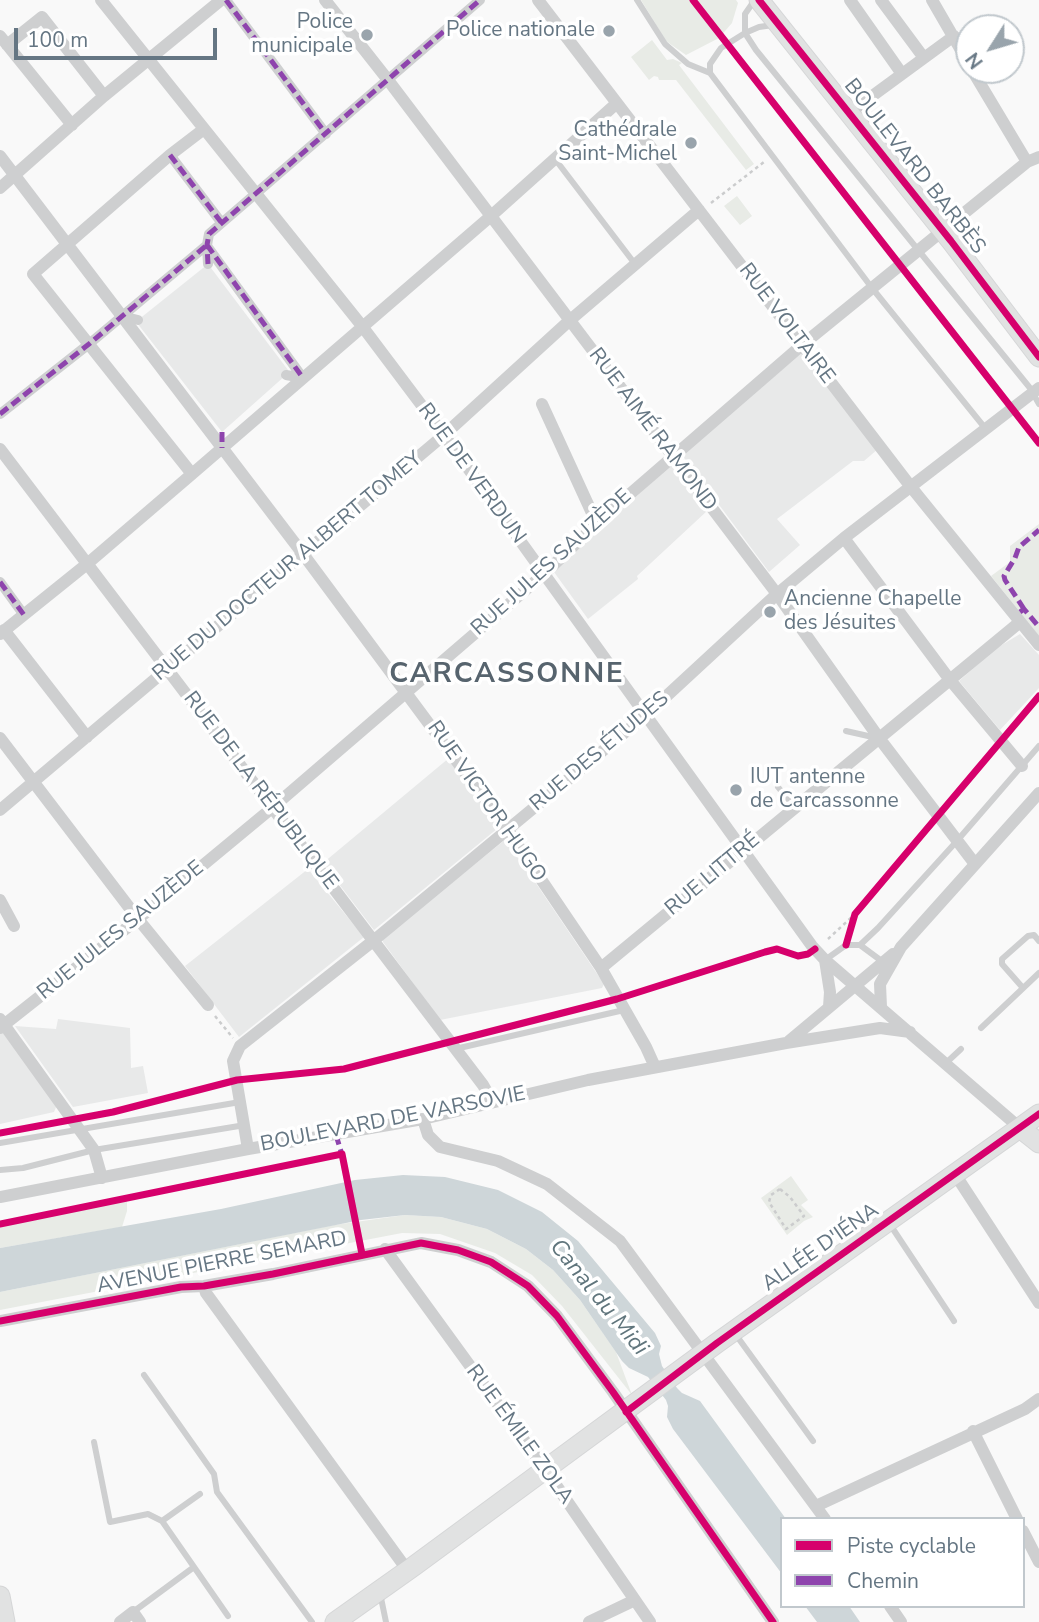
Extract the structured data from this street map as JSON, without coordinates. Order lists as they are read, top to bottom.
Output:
{
  "streets": {
    "main road": ["BOULEVARD BARBÈS", "ALLÉE D'IÉNA"],
    "street": [
      "RUE VOLTAIRE",
      "RUE AIMÉ RAMOND",
      "RUE DE VERDUN",
      "RUE JULES SAUZÈDE",
      "RUE DU DOCTEUR ALBERT TOMEY",
      "RUE DES ÉTUDES",
      "RUE DE LA RÉPUBLIQUE",
      "RUE VICTOR HUGO",
      "RUE LITTRÉ",
      "BOULEVARD DE VARSOVIE",
      "AVENUE PIERRE SEMARD",
      "RUE ÉMILE ZOLA"
    ]
  },
  "crossings": [
    ["BOULEVARD BARBÈS", "RUE JULES SAUZÈDE"],
    ["RUE VOLTAIRE", "RUE JULES SAUZÈDE"],
    ["RUE VOLTAIRE", "RUE DU DOCTEUR ALBERT TOMEY"],
    ["RUE VOLTAIRE", "RUE DES ÉTUDES"],
    ["RUE VOLTAIRE", "RUE LITTRÉ"],
    ["RUE AIMÉ RAMOND", "RUE JULES SAUZÈDE"],
    ["RUE AIMÉ RAMOND", "RUE DU DOCTEUR ALBERT TOMEY"],
    ["RUE AIMÉ RAMOND", "RUE DES ÉTUDES"],
    ["RUE AIMÉ RAMOND", "RUE LITTRÉ"],
    ["RUE DE VERDUN", "RUE JULES SAUZÈDE"],
    ["RUE DE VERDUN", "RUE DU DOCTEUR ALBERT TOMEY"],
    ["RUE DE VERDUN", "RUE DES ÉTUDES"],
    ["RUE DE VERDUN", "RUE LITTRÉ"],
    ["RUE DE VERDUN", "BOULEVARD DE VARSOVIE"],
    ["RUE DE VERDUN", "ALLÉE D'IÉNA"],
    ["RUE JULES SAUZÈDE", "RUE DE LA RÉPUBLIQUE"],
    ["RUE JULES SAUZÈDE", "RUE VICTOR HUGO"],
    ["RUE DU DOCTEUR ALBERT TOMEY", "RUE DE LA RÉPUBLIQUE"],
    ["RUE DU DOCTEUR ALBERT TOMEY", "RUE VICTOR HUGO"],
    ["RUE DES ÉTUDES", "RUE DE LA RÉPUBLIQUE"],
    ["RUE DES ÉTUDES", "RUE VICTOR HUGO"],
    ["RUE DE LA RÉPUBLIQUE", "BOULEVARD DE VARSOVIE"],
    ["RUE VICTOR HUGO", "RUE LITTRÉ"],
    ["RUE VICTOR HUGO", "BOULEVARD DE VARSOVIE"],
    ["ALLÉE D'IÉNA", "AVENUE PIERRE SEMARD"],
    ["ALLÉE D'IÉNA", "RUE ÉMILE ZOLA"],
    ["AVENUE PIERRE SEMARD", "RUE ÉMILE ZOLA"]
  ],
  "districts": ["CARCASSONNE"],
  "water": ["Canal du Midi"],
  "places": [
    "Police nationale",
    "Police municipale",
    "Cathédrale Saint-Michel",
    "Ancienne Chapelle des Jésuites",
    "IUT antenne de Carcassonne"
  ],
  "legend": ["Piste cyclable", "Chemin"],
  "scale_bar": "100 m",
  "north": "bottom left"
}
